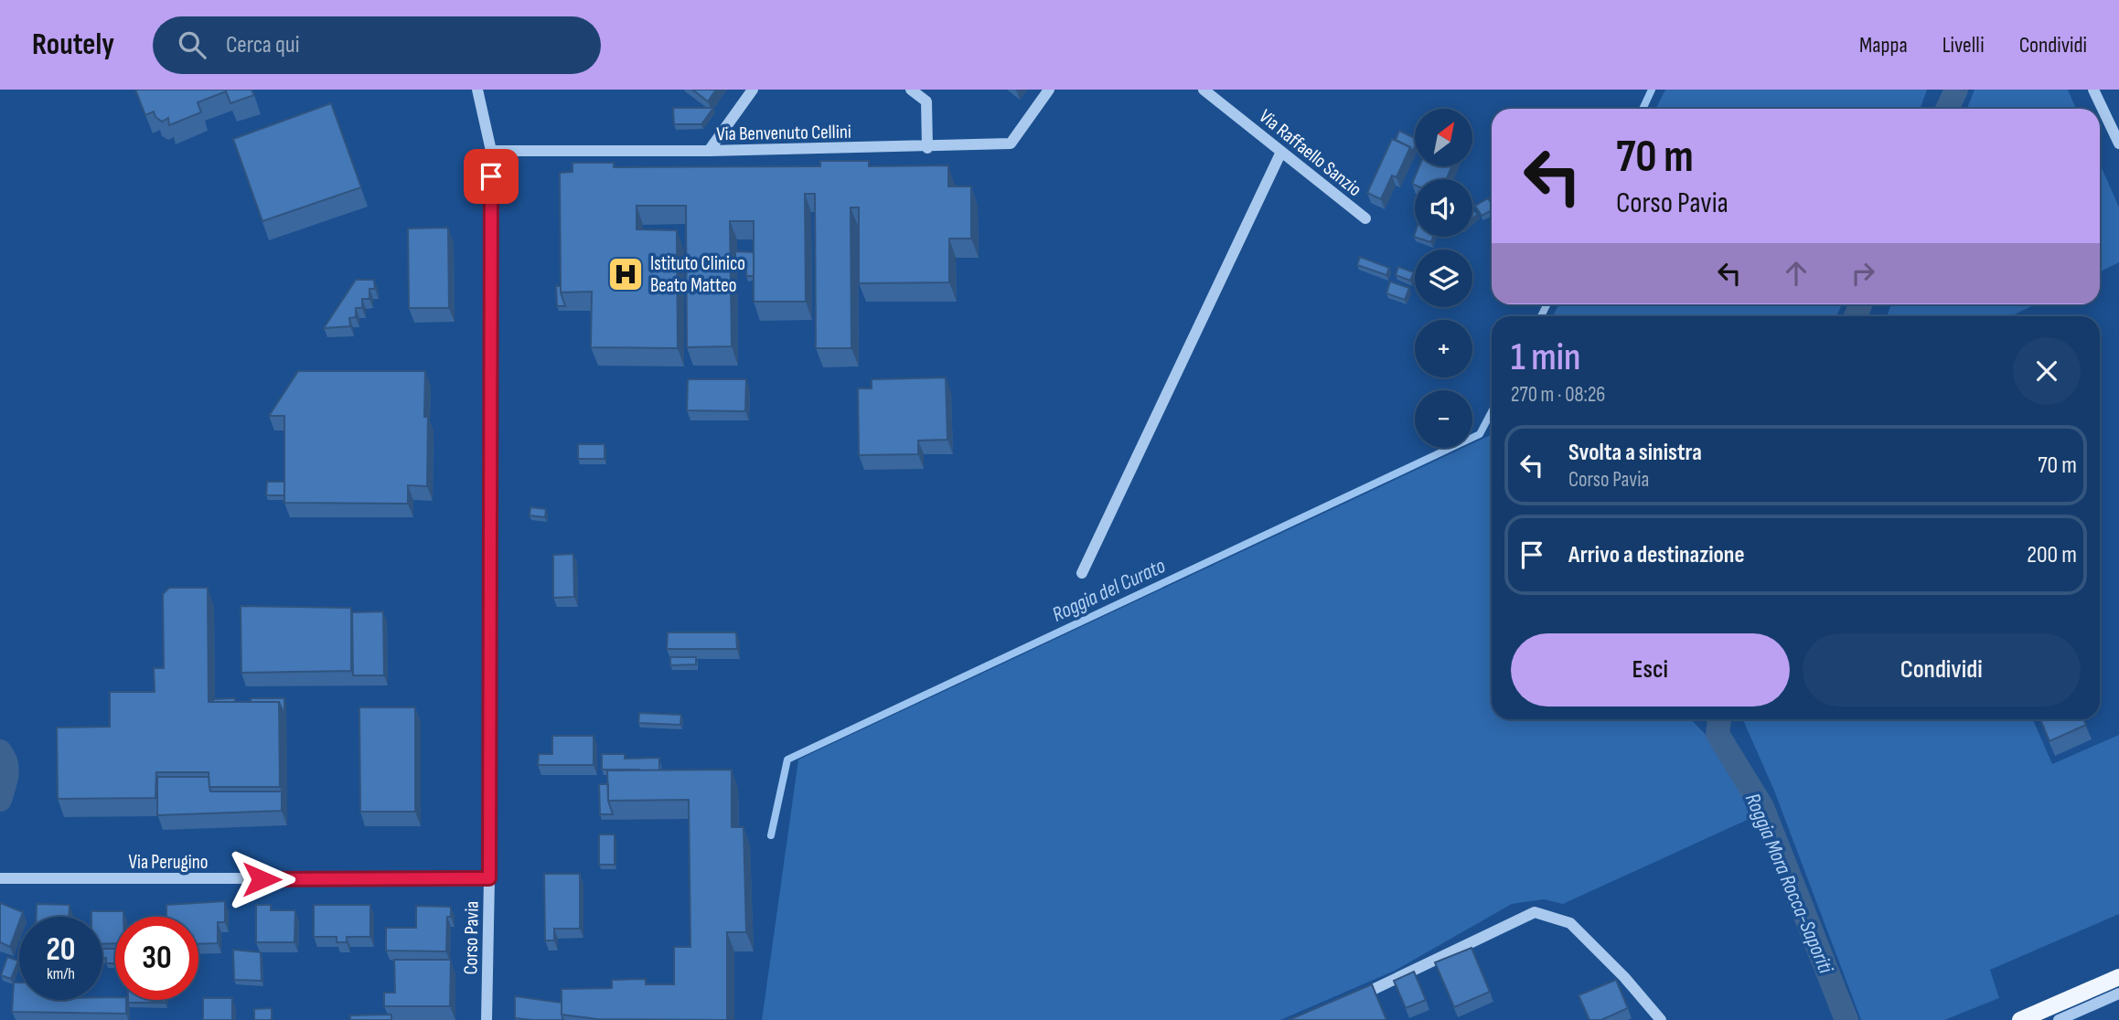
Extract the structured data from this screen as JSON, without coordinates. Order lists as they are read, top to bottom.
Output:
{
  "streets": {
    "street": [
      "Via Benvenuto Cellini",
      "Via Raffaello Sanzio",
      "Via Perugino",
      "Corso Pavia"
    ]
  },
  "crossings": [
    ["Via Benvenuto Cellini", "Corso Pavia"],
    ["Via Perugino", "Corso Pavia"]
  ],
  "water": ["Roggia del Curato", "Roggia Mora Rocca-Saporiti"],
  "places": {
    "hospital": ["Istituto Clinico Beato Matteo"]
  },
  "north": "top right",
  "page": {
    "header": "Routely",
    "search": "Cerca qui",
    "nav": ["Mappa", "Livelli", "Condividi"],
    "map_buttons": ["+", "−"],
    "turn": ["70 m", "Corso Pavia"],
    "heading": ["1 min", "270 m · 08:26"],
    "list": [
      {
        "name": "Svolta a sinistra",
        "note": "Corso Pavia",
        "value": "70 m"
      },
      {
        "name": "Arrivo a destinazione",
        "value": "200 m"
      }
    ],
    "buttons": ["Esci", "Condividi"],
    "speed": "20 km/h",
    "limit": "30"
  }
}
